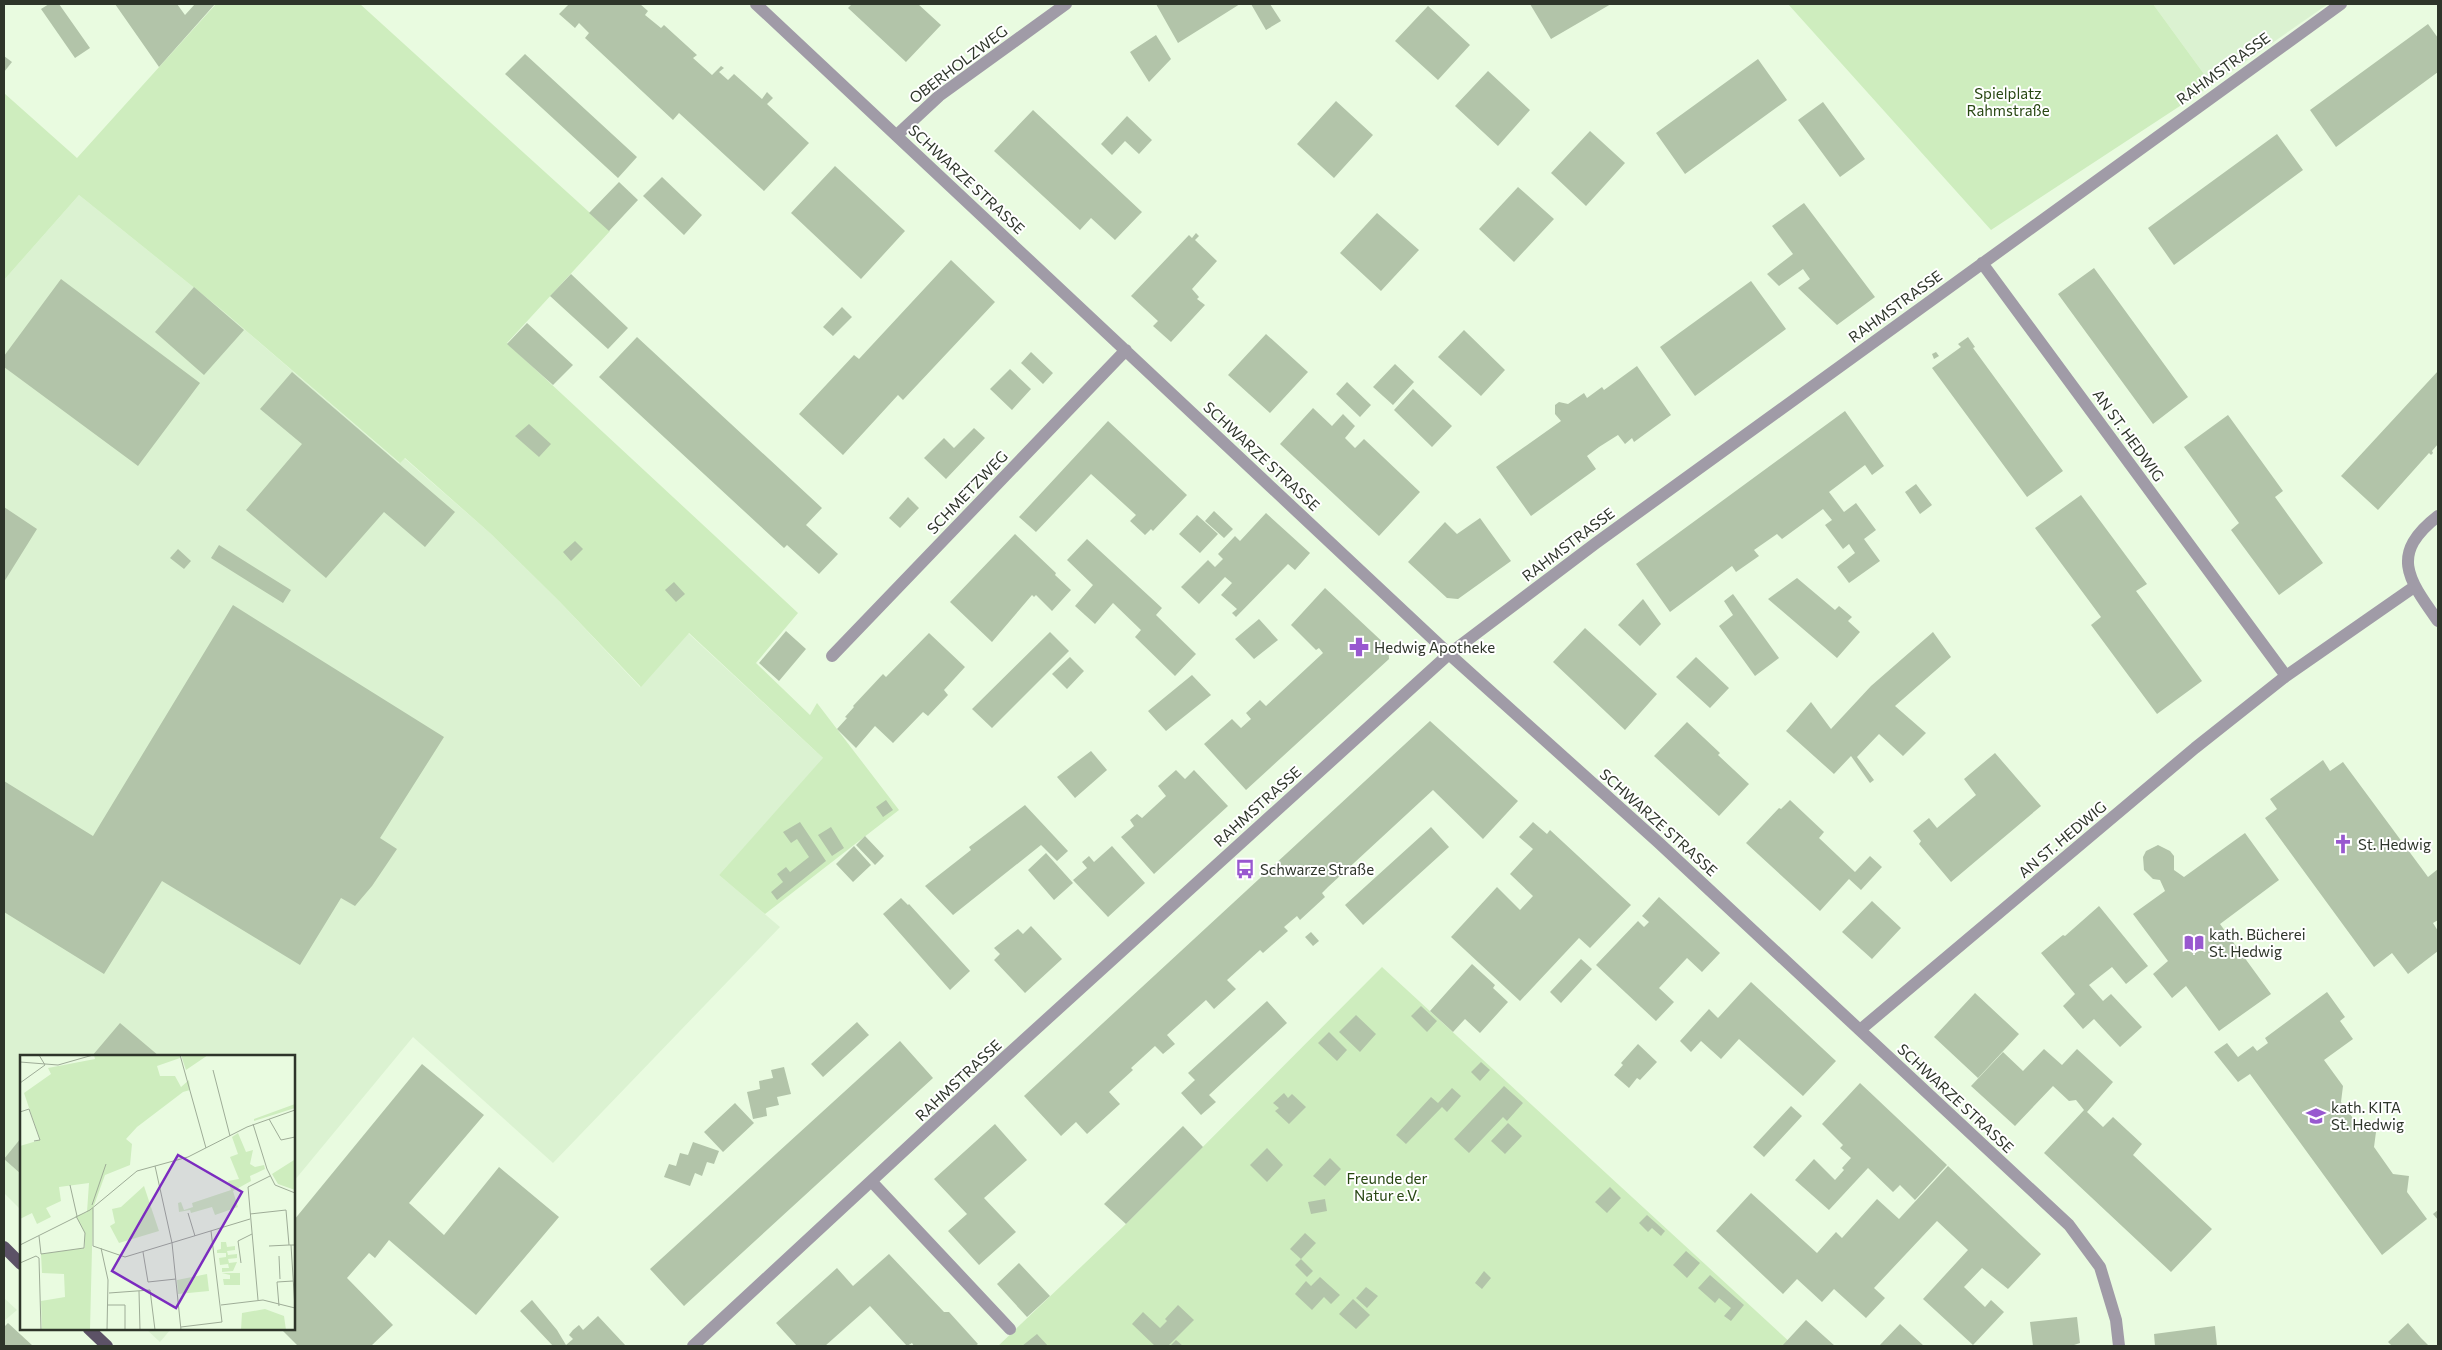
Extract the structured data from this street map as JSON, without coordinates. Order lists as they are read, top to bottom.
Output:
{
  "streets": {
    "street": [
      "OBERHOLZWEG",
      "RAHMSTRASSE",
      "SCHWARZE STRASSE",
      "AN ST. HEDWIG",
      "SCHMETZWEG"
    ]
  },
  "crossings": [
    ["OBERHOLZWEG", "SCHWARZE STRASSE"],
    ["RAHMSTRASSE", "SCHWARZE STRASSE"],
    ["RAHMSTRASSE", "AN ST. HEDWIG"],
    ["SCHWARZE STRASSE", "AN ST. HEDWIG"],
    ["SCHWARZE STRASSE", "SCHMETZWEG"]
  ],
  "parks": ["Spielplatz Rahmstraße", "Freunde der Natur e.V."],
  "places": {
    "pharmacy": ["Hedwig Apotheke"],
    "church": ["St. Hedwig"],
    "bus stop": ["Schwarze Straße"],
    "library": ["kath. Bücherei St. Hedwig"],
    "school or university": ["kath. KITA St. Hedwig"]
  }
}
